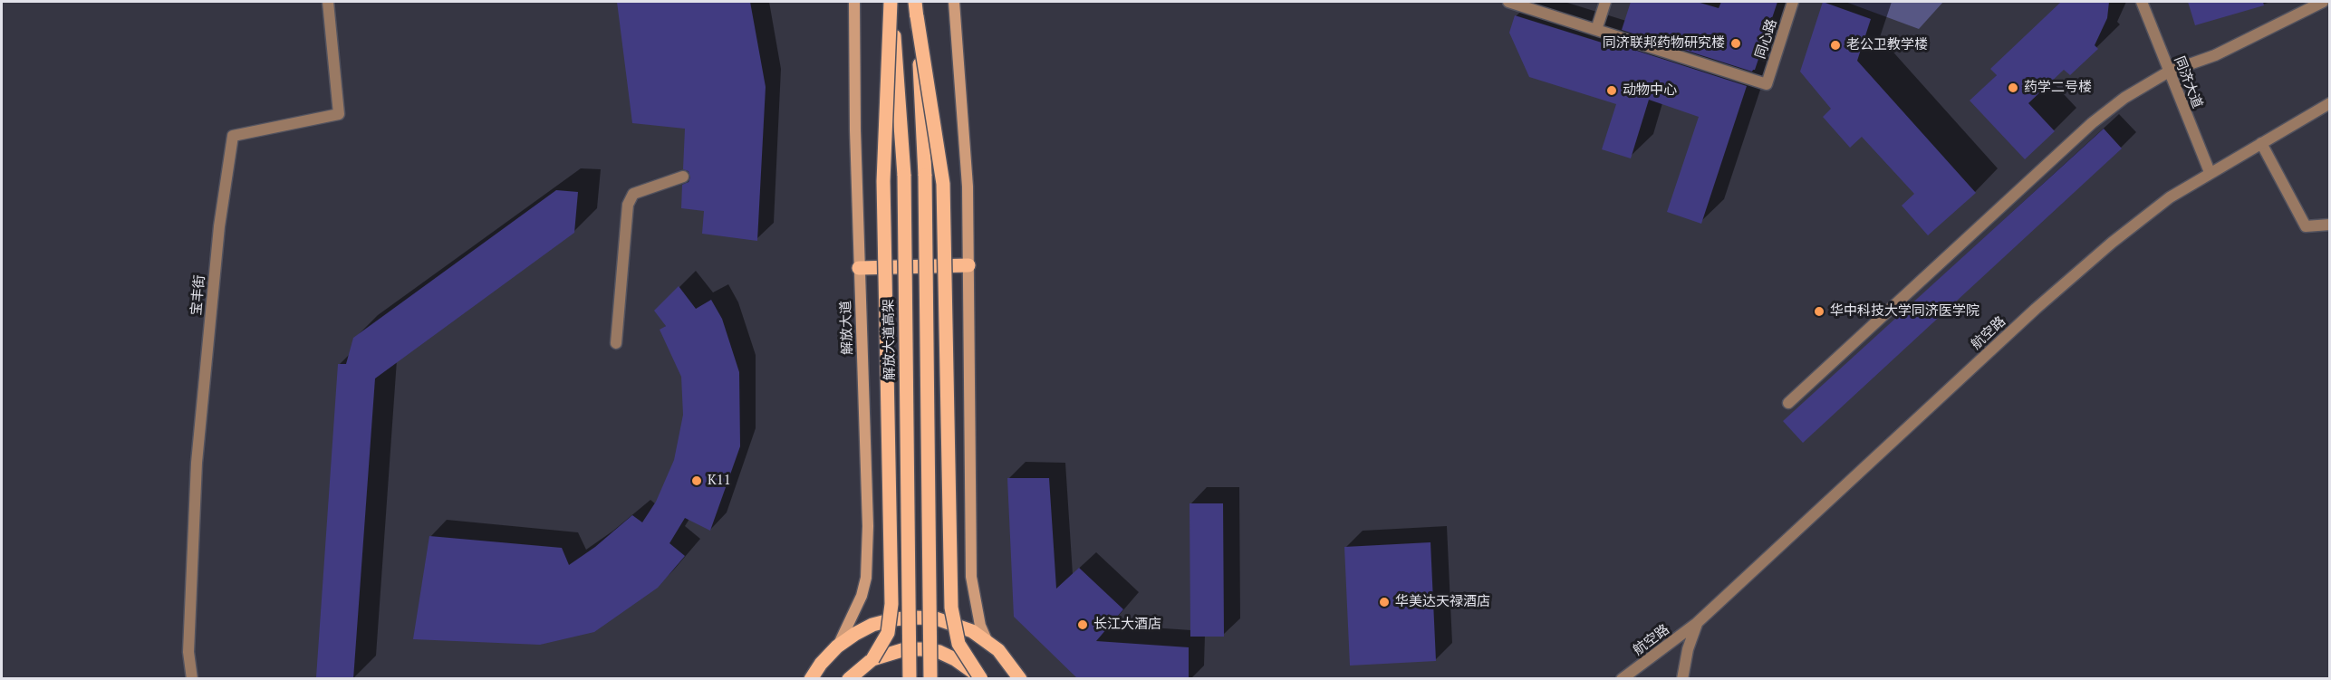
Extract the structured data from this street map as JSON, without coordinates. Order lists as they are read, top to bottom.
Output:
{
  "streets": {
    "main road": ["解放大道", "解放大道高架"],
    "street": [
      "同心路",
      "同济大道",
      "宝丰街",
      "航空路"
    ]
  },
  "crossings": [
    ["同济大道", "航空路"]
  ],
  "places": [
    "同济联邦药物研究楼",
    "老公卫教学楼",
    "药学二号楼",
    "动物中心",
    "华中科技大学同济医学院",
    "K11",
    "华美达天禄酒店",
    "长江大酒店"
  ]
}
